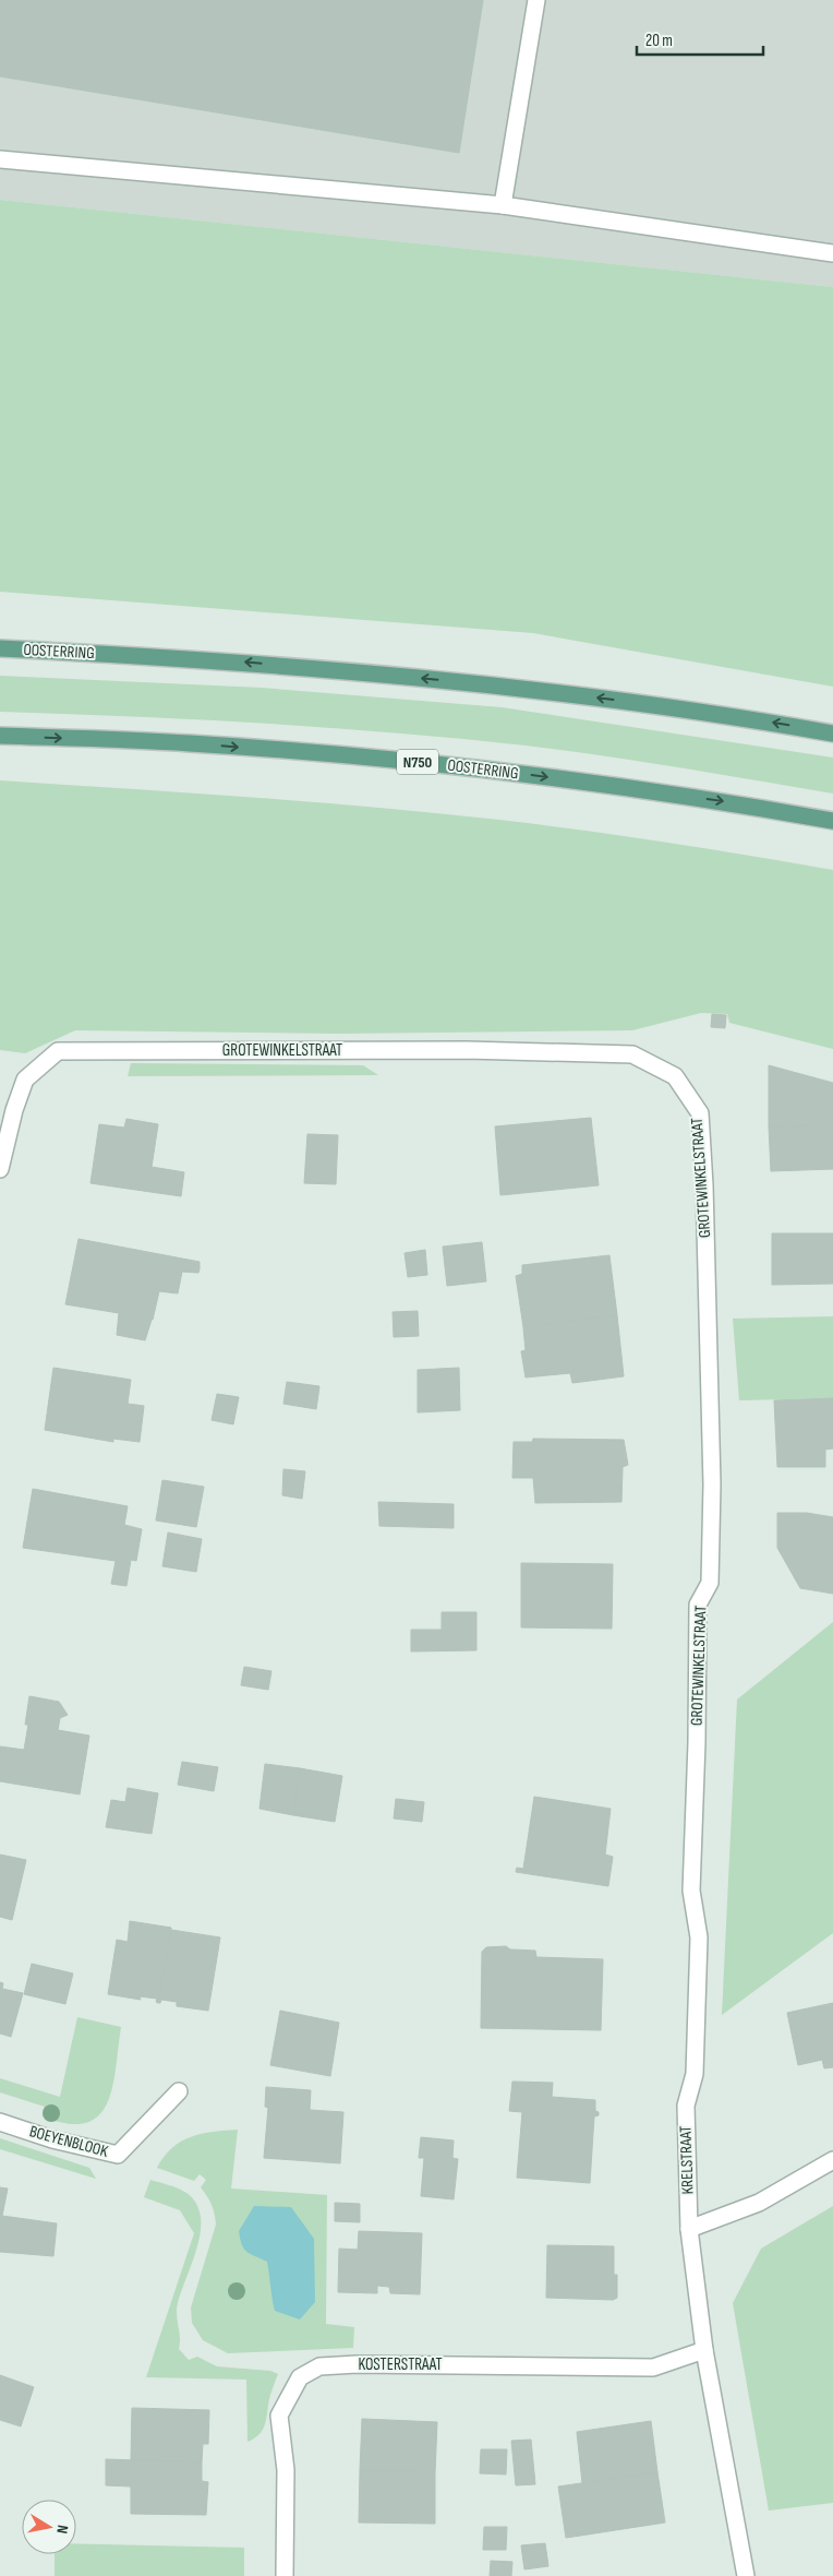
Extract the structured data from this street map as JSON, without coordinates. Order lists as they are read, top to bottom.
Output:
{
  "streets": {
    "main road": ["OOSTERRING", "N750"],
    "street": [
      "GROTEWINKELSTRAAT",
      "BOEYENBLOOK",
      "KRELSTRAAT",
      "KOSTERSTRAAT"
    ]
  },
  "crossings": [
    ["GROTEWINKELSTRAAT", "KRELSTRAAT"],
    ["KRELSTRAAT", "KOSTERSTRAAT"]
  ],
  "scale_bar": "20 m",
  "north": "right"
}
